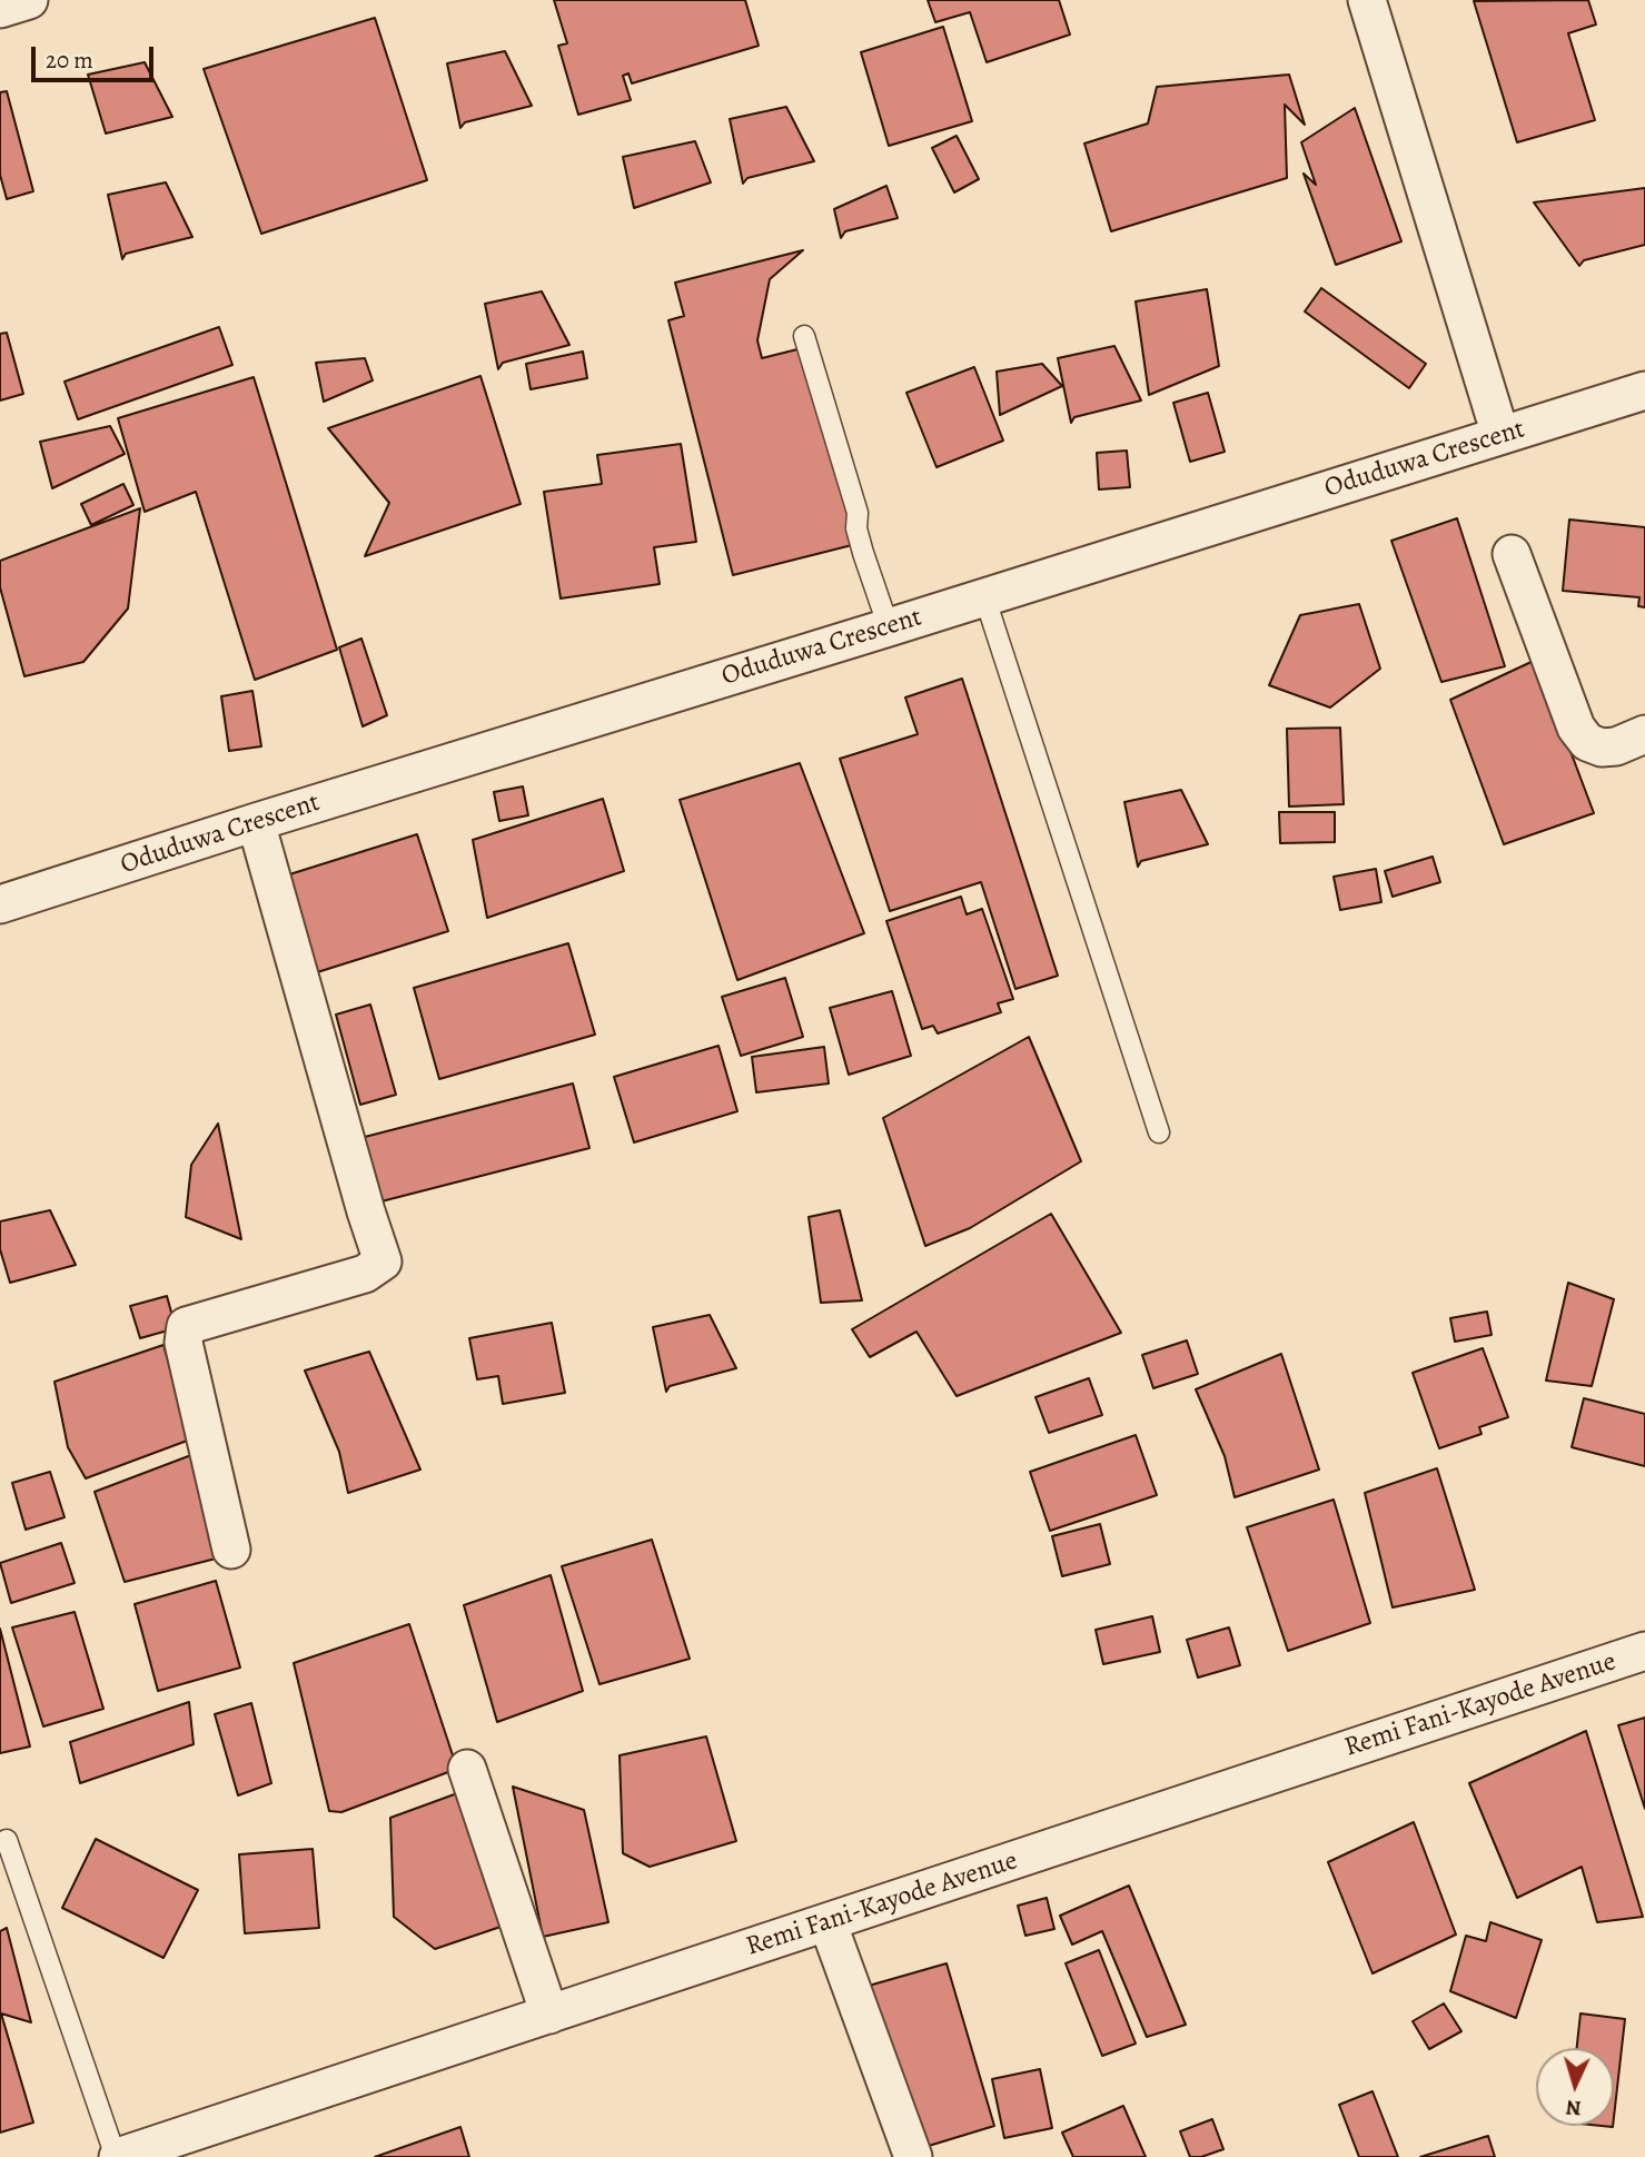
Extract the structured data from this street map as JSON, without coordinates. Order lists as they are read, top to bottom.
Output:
{
  "streets": {
    "street": ["Oduduwa Crescent", "Remi Fani-Kayode Avenue"]
  },
  "scale_bar": "20 m",
  "north": "bottom"
}
